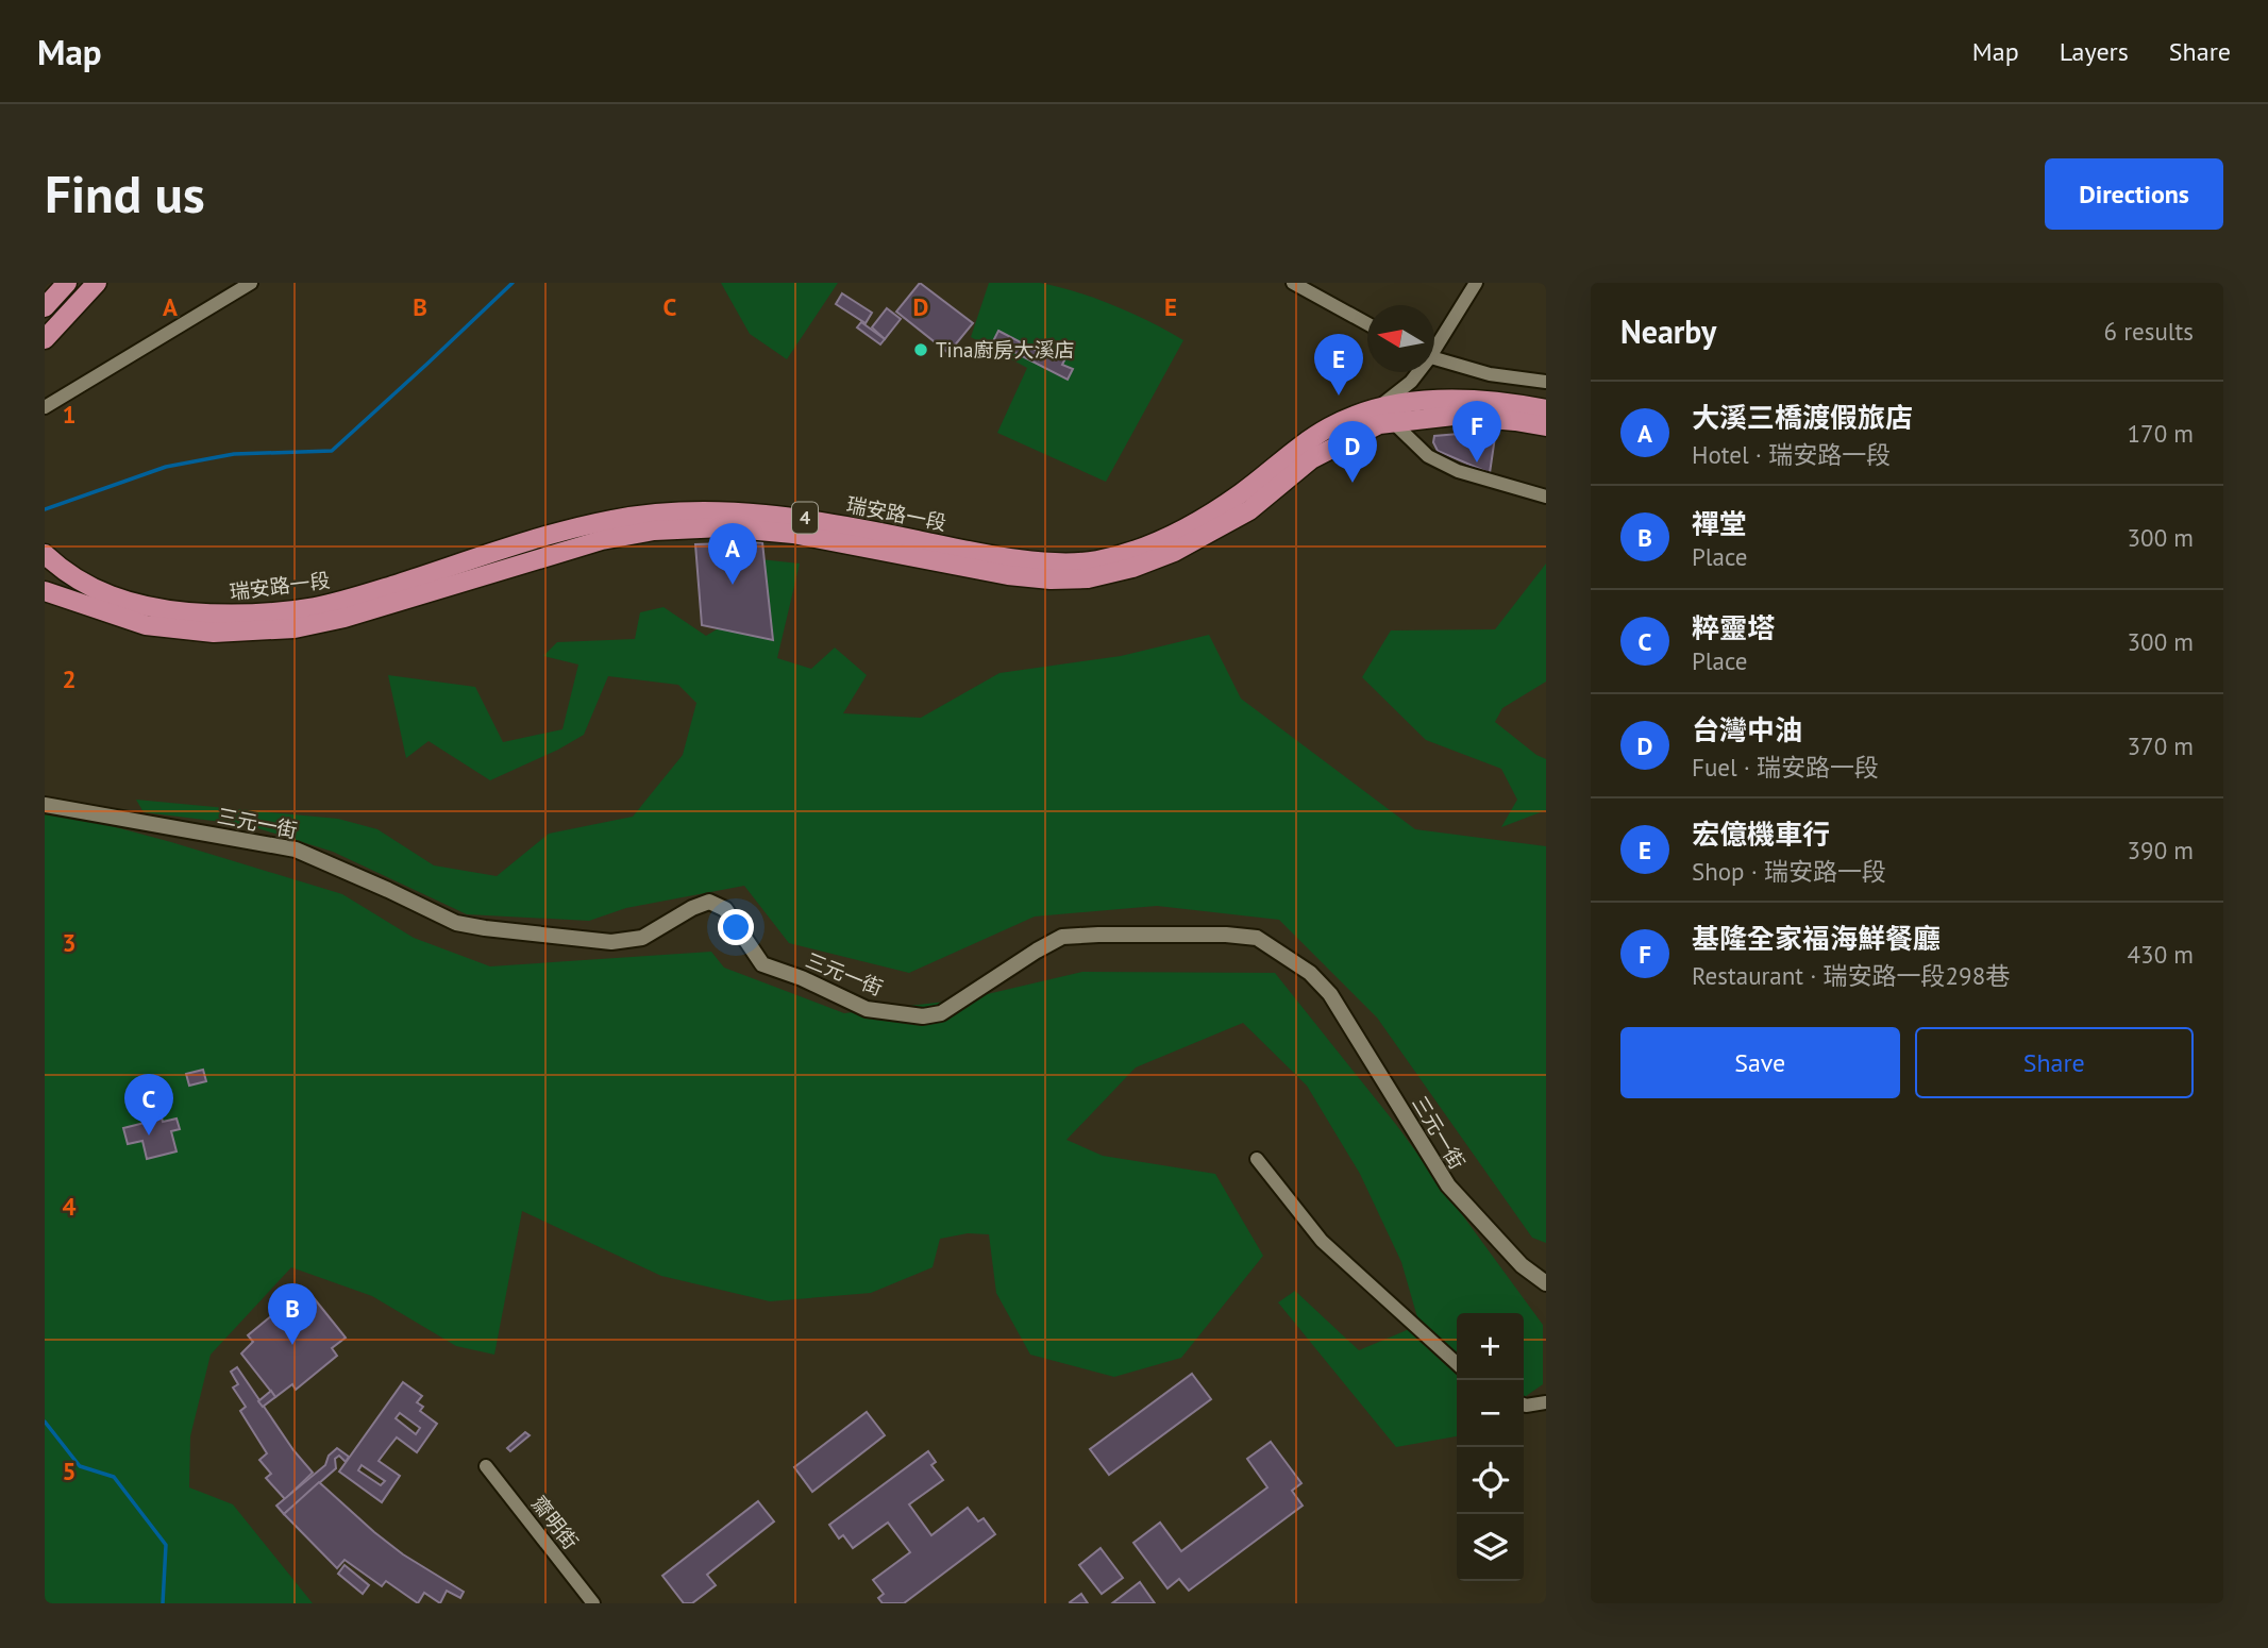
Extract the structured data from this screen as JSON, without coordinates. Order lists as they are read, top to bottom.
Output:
{
  "streets": {
    "main road": ["瑞安路一段", "4"],
    "street": ["三元一街", "齋明街"]
  },
  "places": ["Tina廚房大溪店"],
  "north": "left",
  "page": {
    "header": "Map",
    "nav": ["Map", "Layers", "Share"],
    "buttons": [
      "Directions",
      ["Save", "Share"]
    ],
    "title": "Find us",
    "heading": ["Nearby", "6 results"],
    "pins": [
      "E",
      "F",
      "D",
      "A",
      "C",
      "B"
    ],
    "list": [
      {
        "mark": "A",
        "name": "大溪三橋渡假旅店",
        "note": "Hotel · 瑞安路一段",
        "value": "170 m"
      },
      {
        "mark": "B",
        "name": "禪堂",
        "note": "Place",
        "value": "300 m"
      },
      {
        "mark": "C",
        "name": "粹靈塔",
        "note": "Place",
        "value": "300 m"
      },
      {
        "mark": "D",
        "name": "台灣中油",
        "note": "Fuel · 瑞安路一段",
        "value": "370 m"
      },
      {
        "mark": "E",
        "name": "宏億機車行",
        "note": "Shop · 瑞安路一段",
        "value": "390 m"
      },
      {
        "mark": "F",
        "name": "基隆全家福海鮮餐廳",
        "note": "Restaurant · 瑞安路一段298巷",
        "value": "430 m"
      }
    ],
    "map_buttons": ["+", "−"]
  },
  "grid": {
    "columns": [
      "A",
      "B",
      "C",
      "D",
      "E"
    ],
    "rows": [
      "1",
      "2",
      "3",
      "4",
      "5"
    ]
  }
}
